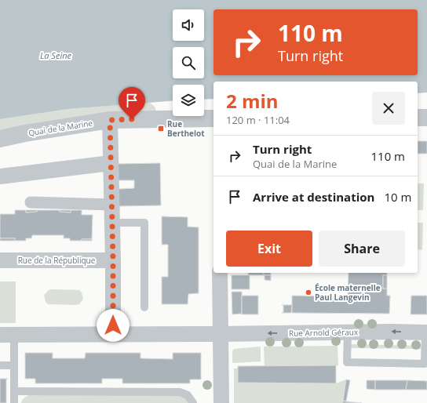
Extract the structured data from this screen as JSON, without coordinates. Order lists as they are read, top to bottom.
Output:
{
  "streets": {
    "street": ["Quai de la Marine", "Rue de la République", "Rue Arnold Géraux"]
  },
  "one_way": ["Rue Arnold Géraux"],
  "water": ["La Seine"],
  "places": {
    "transit": ["Rue Berthelot"],
    "other": ["École maternelle Paul Langevin"]
  },
  "page": {
    "turn": ["110 m", "Turn right"],
    "heading": ["2 min", "120 m · 11:04"],
    "list": [
      {
        "name": "Turn right",
        "note": "Quai de la Marine",
        "value": "110 m"
      },
      {
        "name": "Arrive at destination",
        "value": "10 m"
      }
    ],
    "buttons": ["Exit", "Share"]
  }
}
